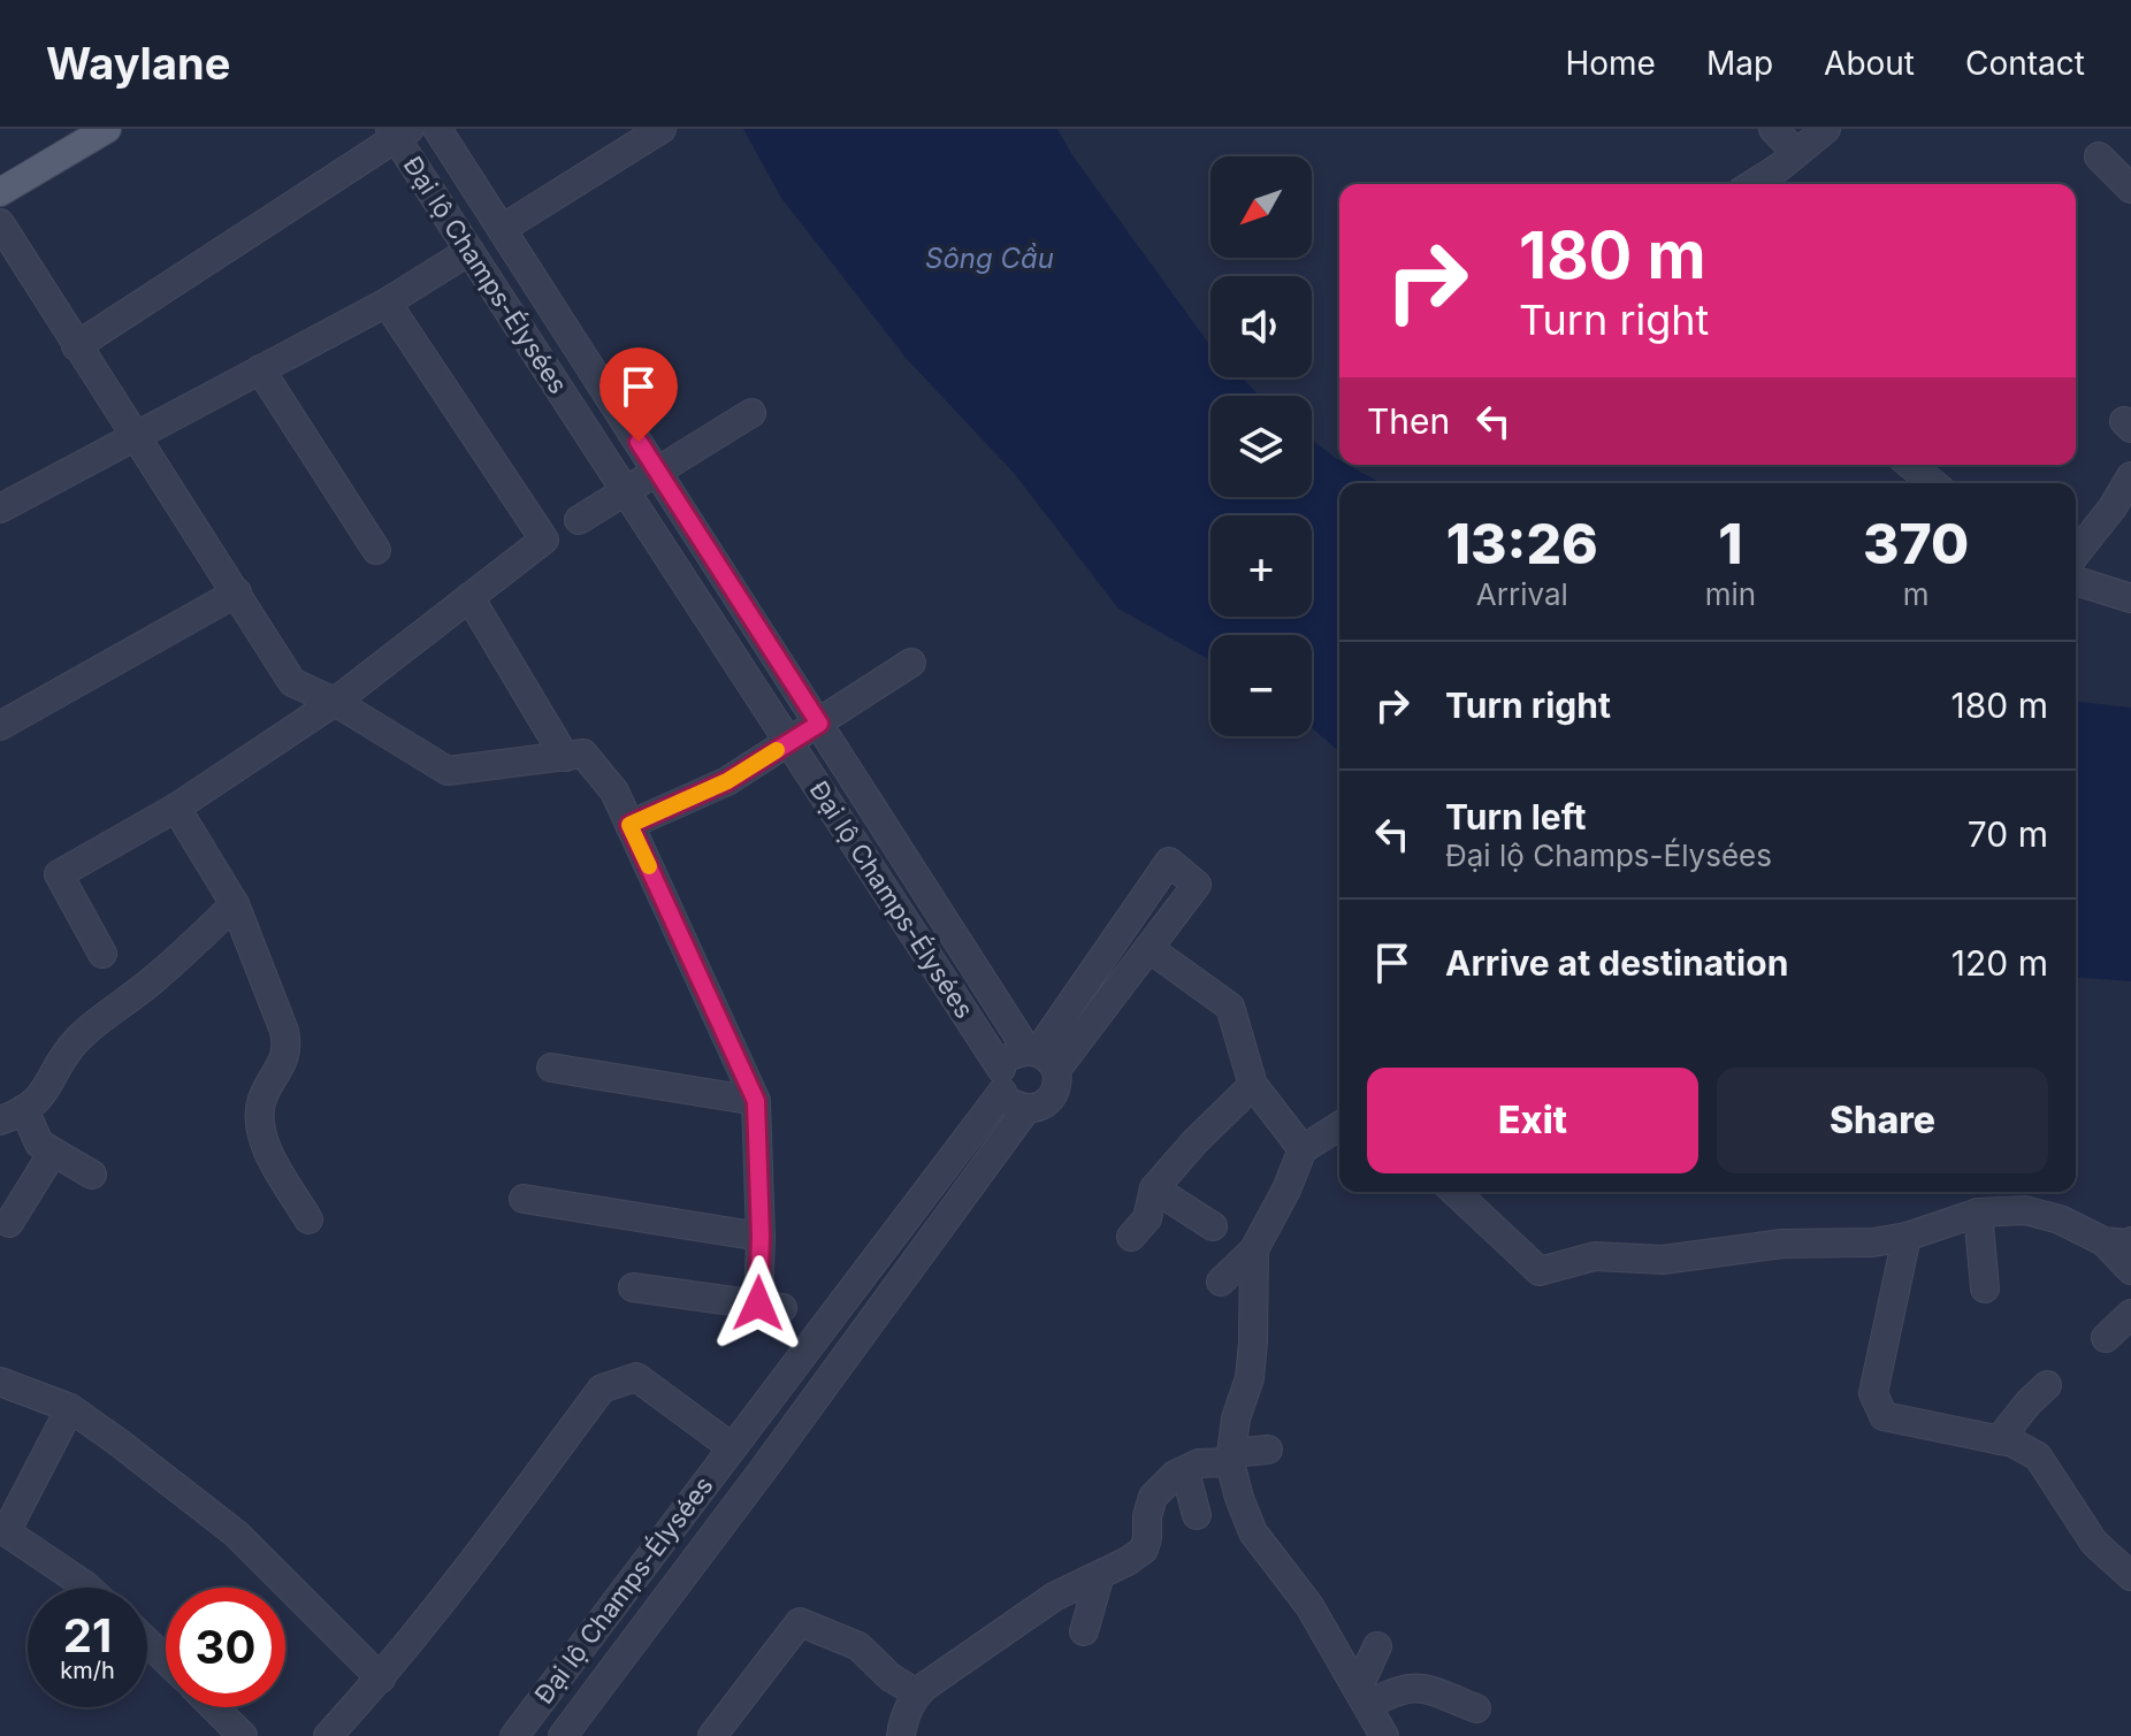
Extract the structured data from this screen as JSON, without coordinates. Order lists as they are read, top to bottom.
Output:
{
  "streets": {
    "street": ["Đại lộ Champs-Élysées"]
  },
  "water": ["Sông Cầu"],
  "north": "bottom left",
  "page": {
    "header": "Waylane",
    "nav": [
      "Home",
      "Map",
      "About",
      "Contact"
    ],
    "map_buttons": ["+", "−"],
    "turn": ["180 m", "Turn right"],
    "then": "Then",
    "eta": [
      "13:26",
      "Arrival",
      "1",
      "min",
      "370",
      "m"
    ],
    "list": [
      {
        "name": "Turn right",
        "value": "180 m"
      },
      {
        "name": "Turn left",
        "note": "Đại lộ Champs-Élysées",
        "value": "70 m"
      },
      {
        "name": "Arrive at destination",
        "value": "120 m"
      }
    ],
    "buttons": ["Exit", "Share"],
    "speed": "21 km/h",
    "limit": "30"
  }
}
